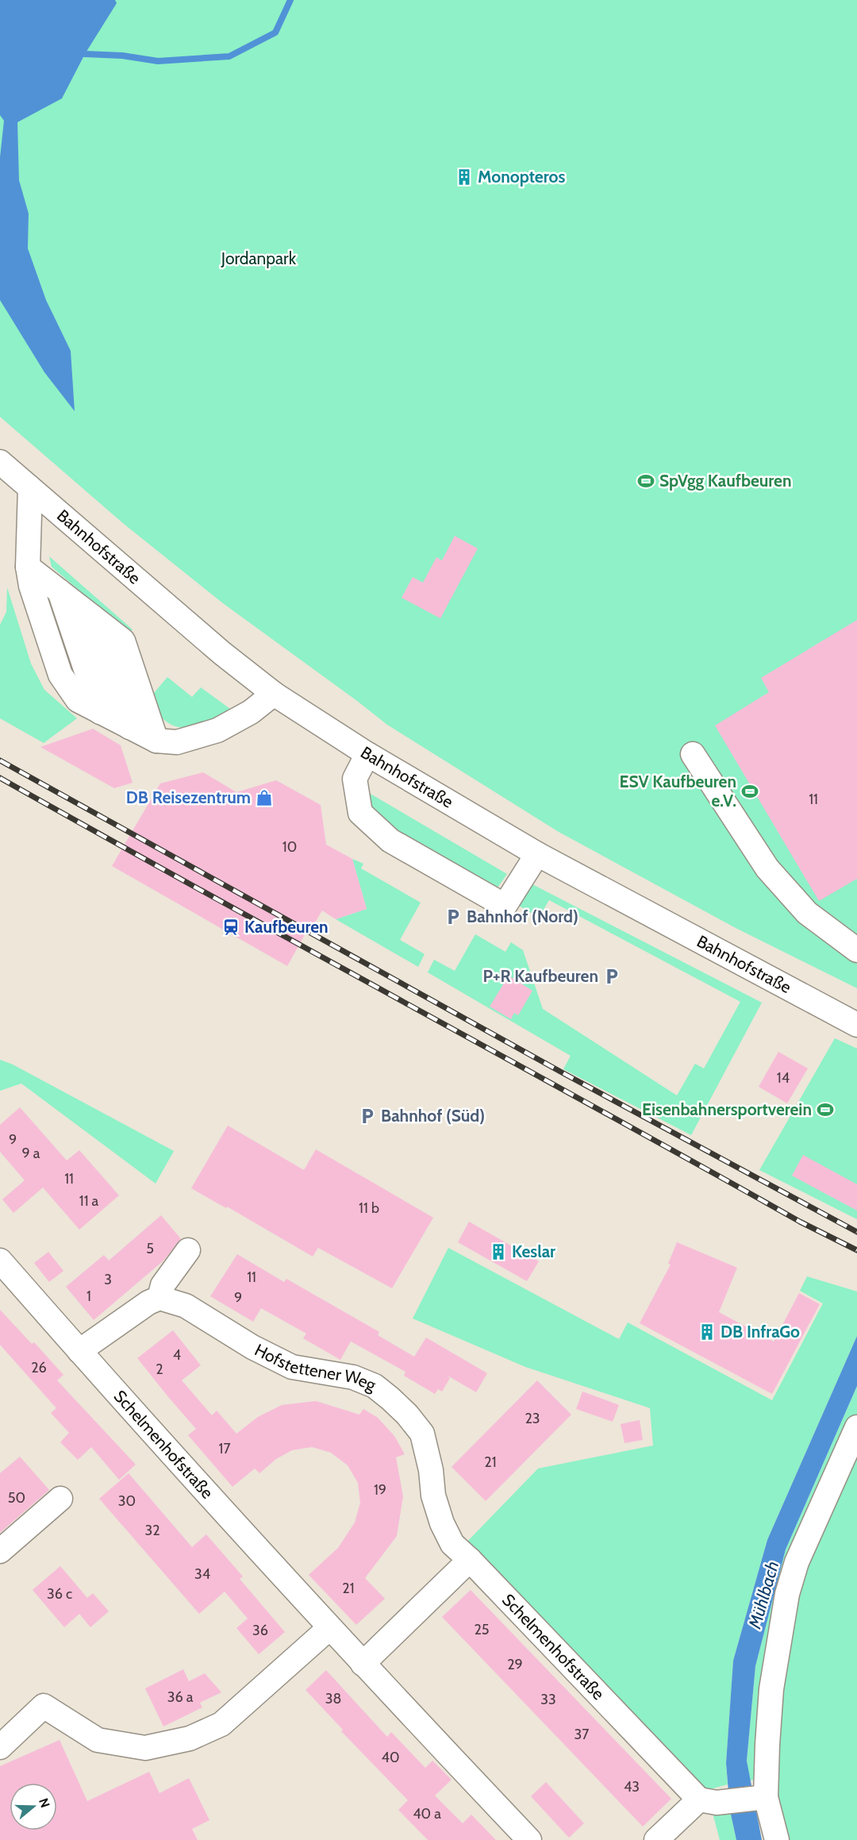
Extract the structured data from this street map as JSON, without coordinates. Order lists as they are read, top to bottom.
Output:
{
  "streets": {
    "street": ["Bahnhofstraße", "Hofstettener Weg", "Schelmenhofstraße"]
  },
  "crossings": [
    ["Hofstettener Weg", "Schelmenhofstraße"]
  ],
  "water": ["Mühlbach"],
  "parks": ["Jordanpark"],
  "places": {
    "building": ["Monopteros", "Keslar", "DB InfraGo"],
    "sports": ["SpVgg Kaufbeuren", "ESV Kaufbeuren e.V.", "Eisenbahnersportverein"],
    "shop": ["DB Reisezentrum"],
    "parking": ["Bahnhof (Nord)", "P+R Kaufbeuren", "Bahnhof (Süd)"],
    "station": ["Kaufbeuren"]
  },
  "house_numbers": [
    "11",
    "10",
    "14",
    "9",
    "9 a",
    "11",
    "11 a",
    "11 b",
    "5",
    "11",
    "3",
    "1",
    "9",
    "4",
    "26",
    "2",
    "23",
    "17",
    "21",
    "19",
    "50",
    "30",
    "32",
    "34",
    "21",
    "36 c",
    "25",
    "36",
    "29",
    "36 a",
    "38",
    "33",
    "37",
    "40",
    "43",
    "40 a"
  ],
  "north": "right"
}
